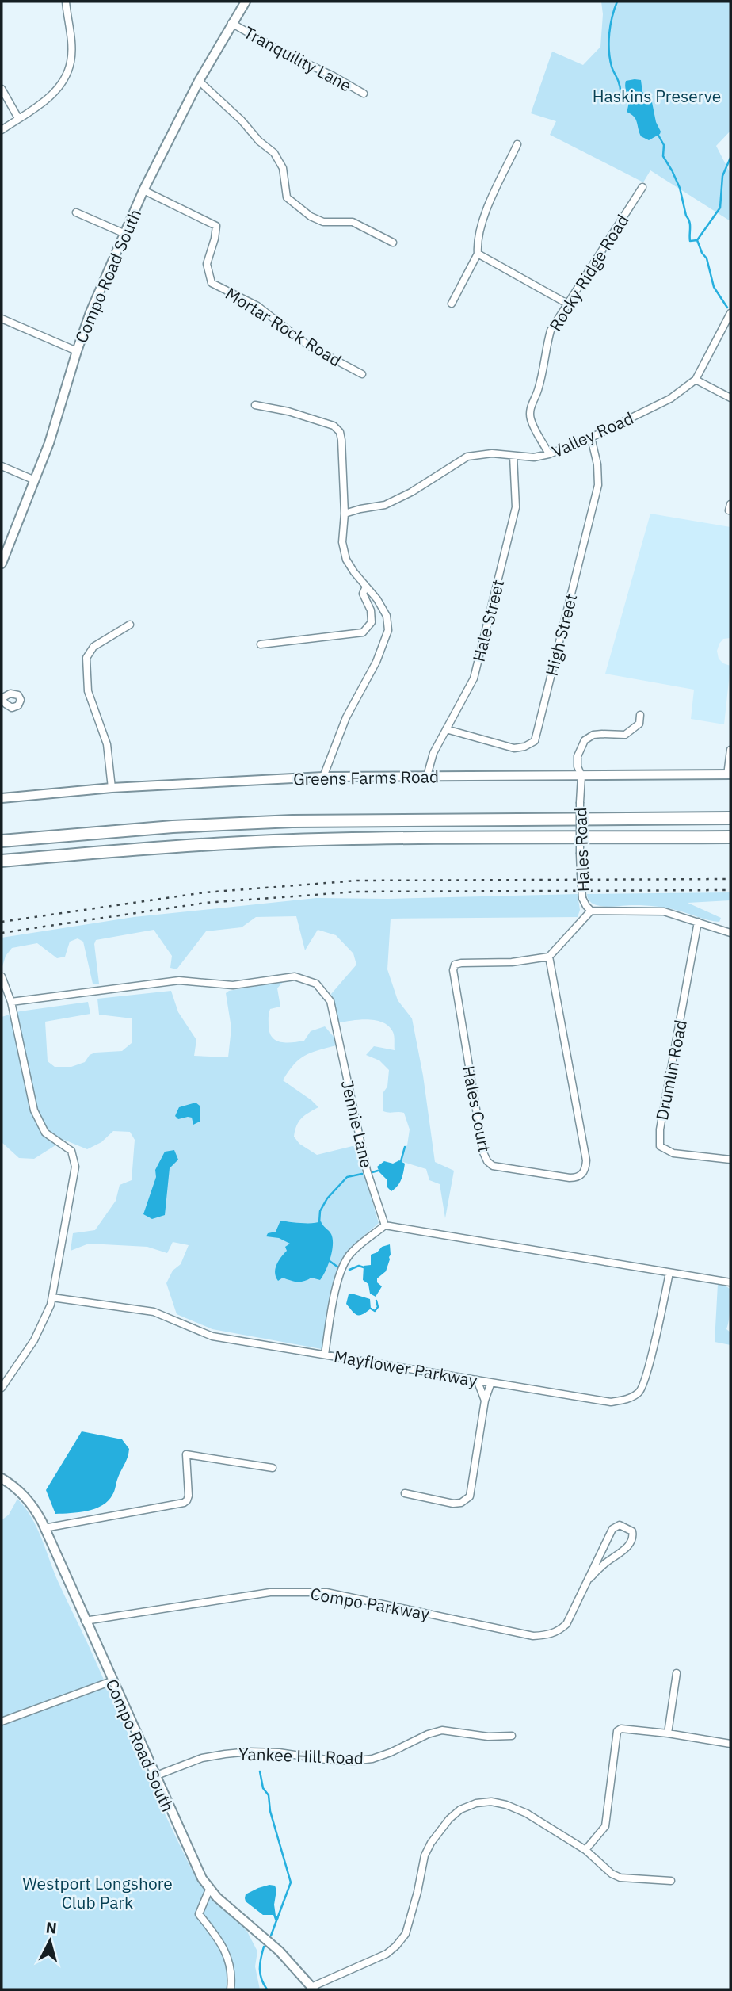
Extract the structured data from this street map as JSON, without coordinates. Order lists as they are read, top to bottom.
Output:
{
  "streets": {
    "main road": ["Compo Road South", "Greens Farms Road"],
    "street": [
      "Tranquility Lane",
      "Rocky Ridge Road",
      "Mortar Rock Road",
      "Valley Road",
      "Hale Street",
      "High Street",
      "Hales Road",
      "Drumlin Road",
      "Hales Court",
      "Jennie Lane",
      "Mayflower Parkway",
      "Compo Parkway",
      "Yankee Hill Road"
    ]
  },
  "crossings": [
    ["Tranquility Lane", "Compo Road South"],
    ["Rocky Ridge Road", "Valley Road"],
    ["Compo Road South", "Mortar Rock Road"],
    ["Compo Road South", "Compo Parkway"],
    ["Compo Road South", "Yankee Hill Road"],
    ["Valley Road", "Hale Street"],
    ["Valley Road", "High Street"],
    ["Hale Street", "High Street"],
    ["Hale Street", "Greens Farms Road"],
    ["Greens Farms Road", "Hales Road"],
    ["Hales Road", "Drumlin Road"]
  ],
  "parks": ["Haskins Preserve", "Westport Longshore Club Park"],
  "north": "top"
}
